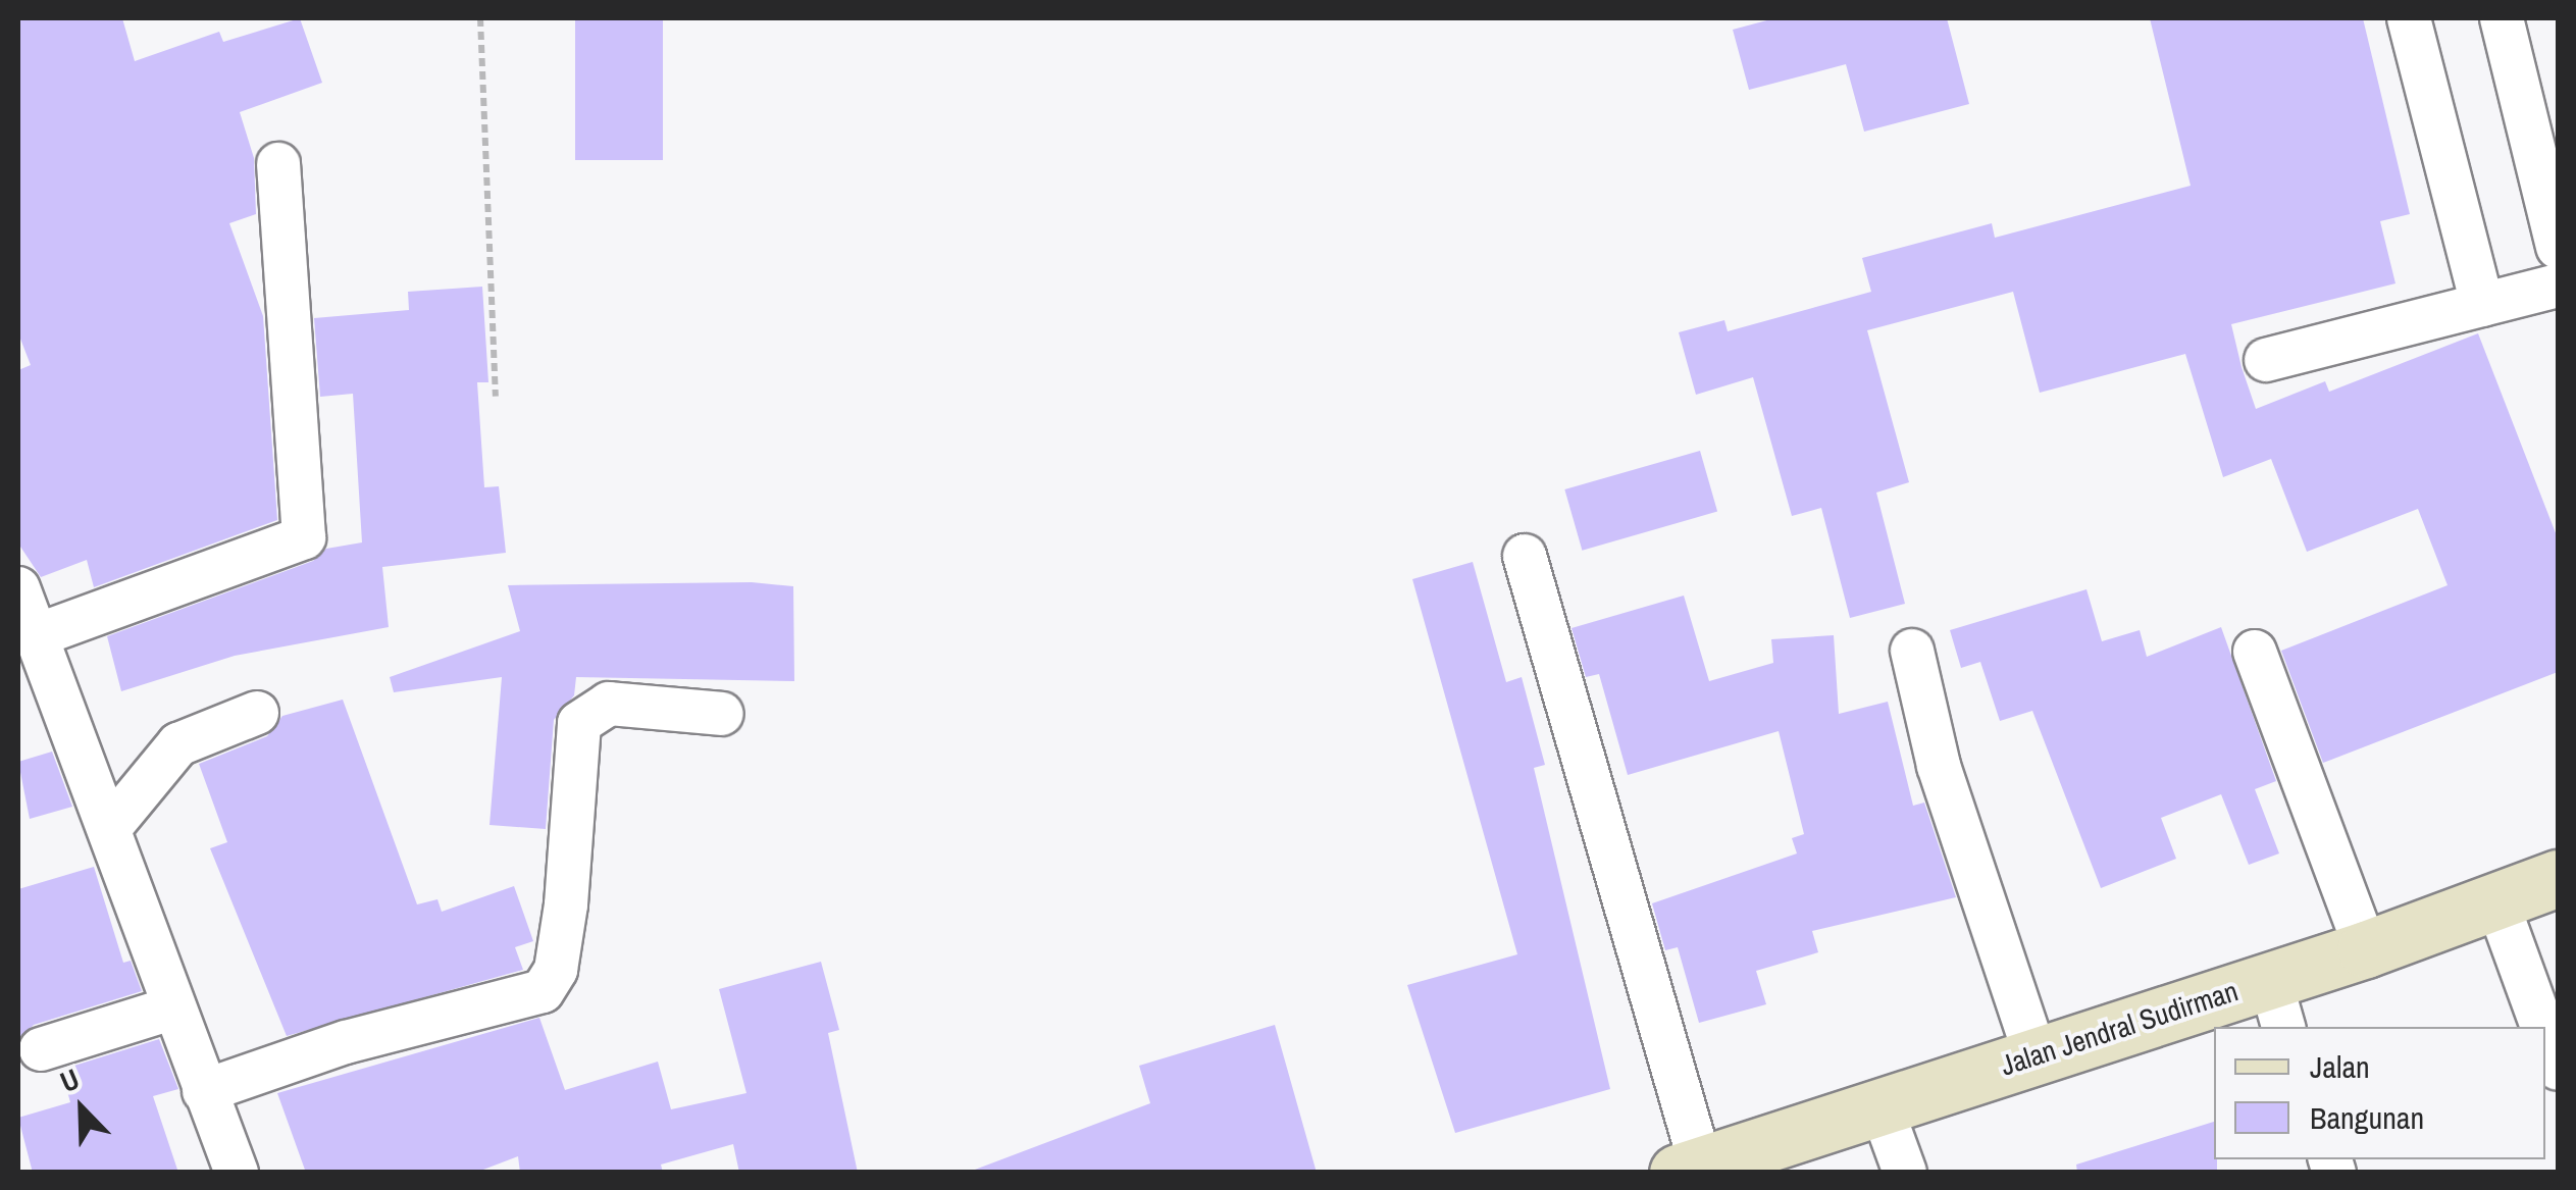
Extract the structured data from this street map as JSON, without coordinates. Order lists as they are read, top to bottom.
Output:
{
  "streets": {
    "street": ["Jalan Jendral Sudirman"]
  },
  "legend": ["Jalan", "Bangunan"],
  "north": "top left"
}
